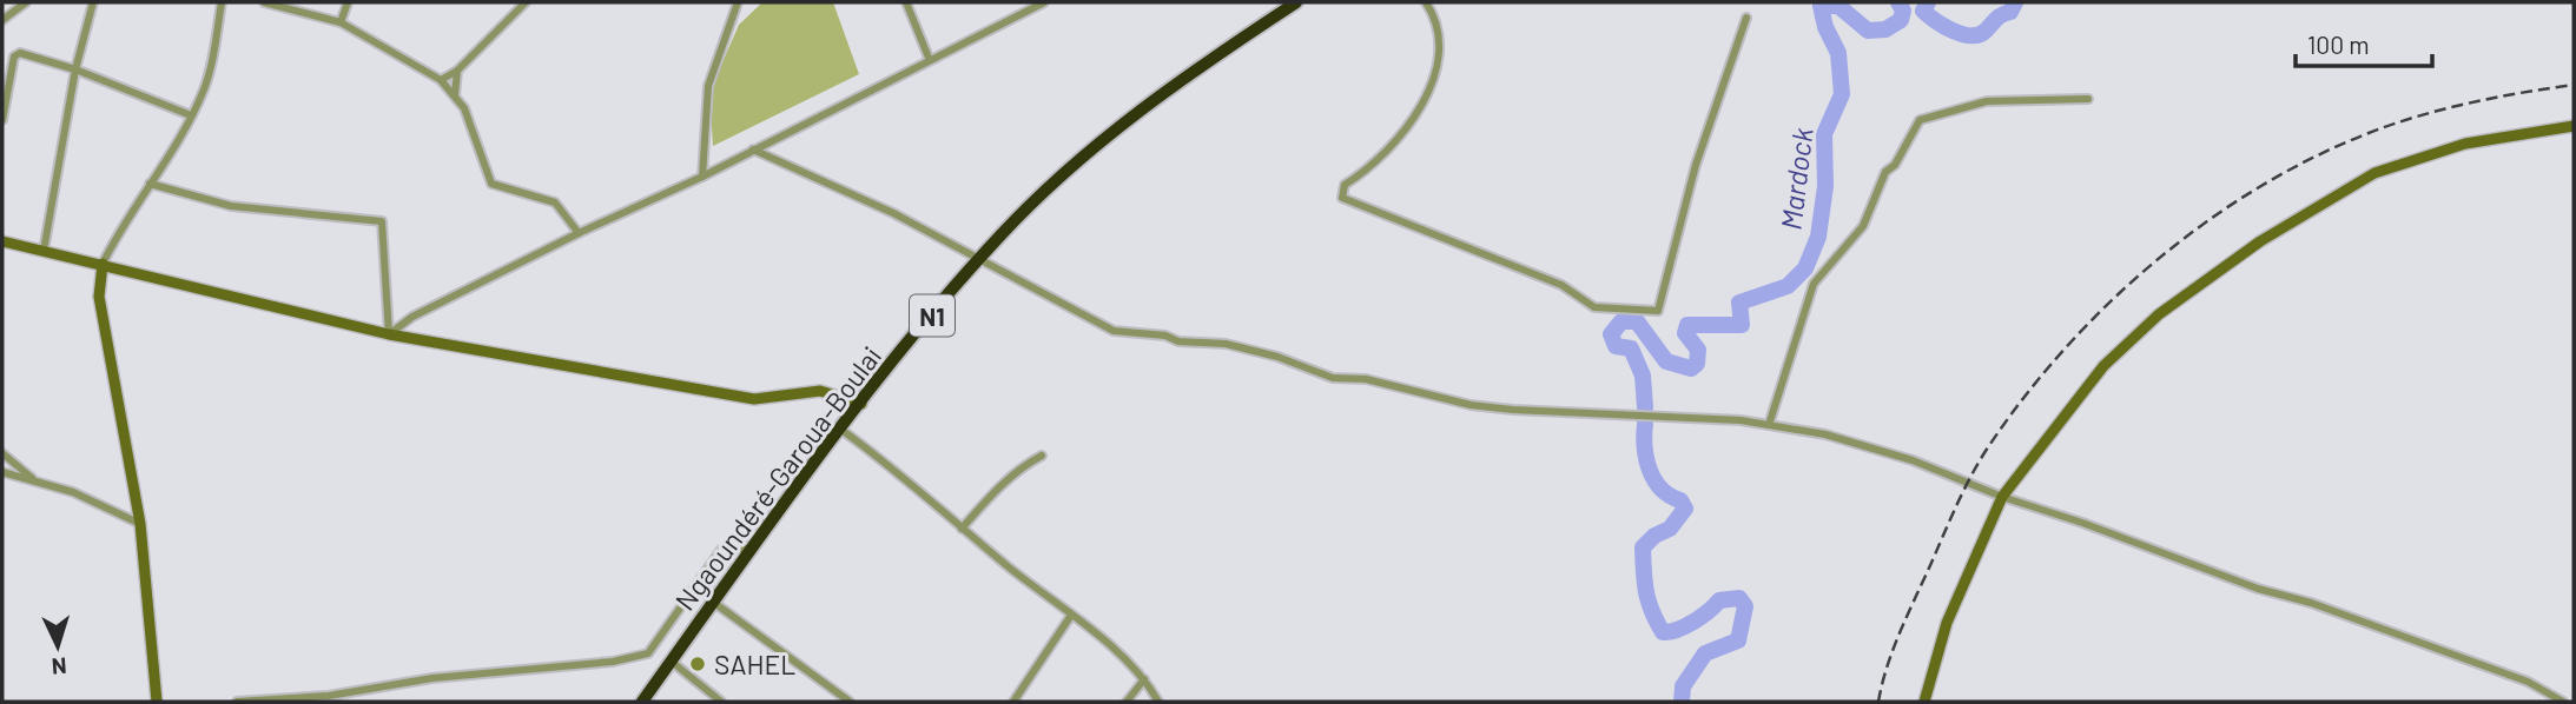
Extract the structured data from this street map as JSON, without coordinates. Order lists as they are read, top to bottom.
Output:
{
  "streets": {
    "highway": ["N1", "Ngaoundéré-Garoua-Boulai"]
  },
  "water": ["Mardock"],
  "places": ["SAHEL"],
  "scale_bar": "100 m",
  "north": "bottom"
}
